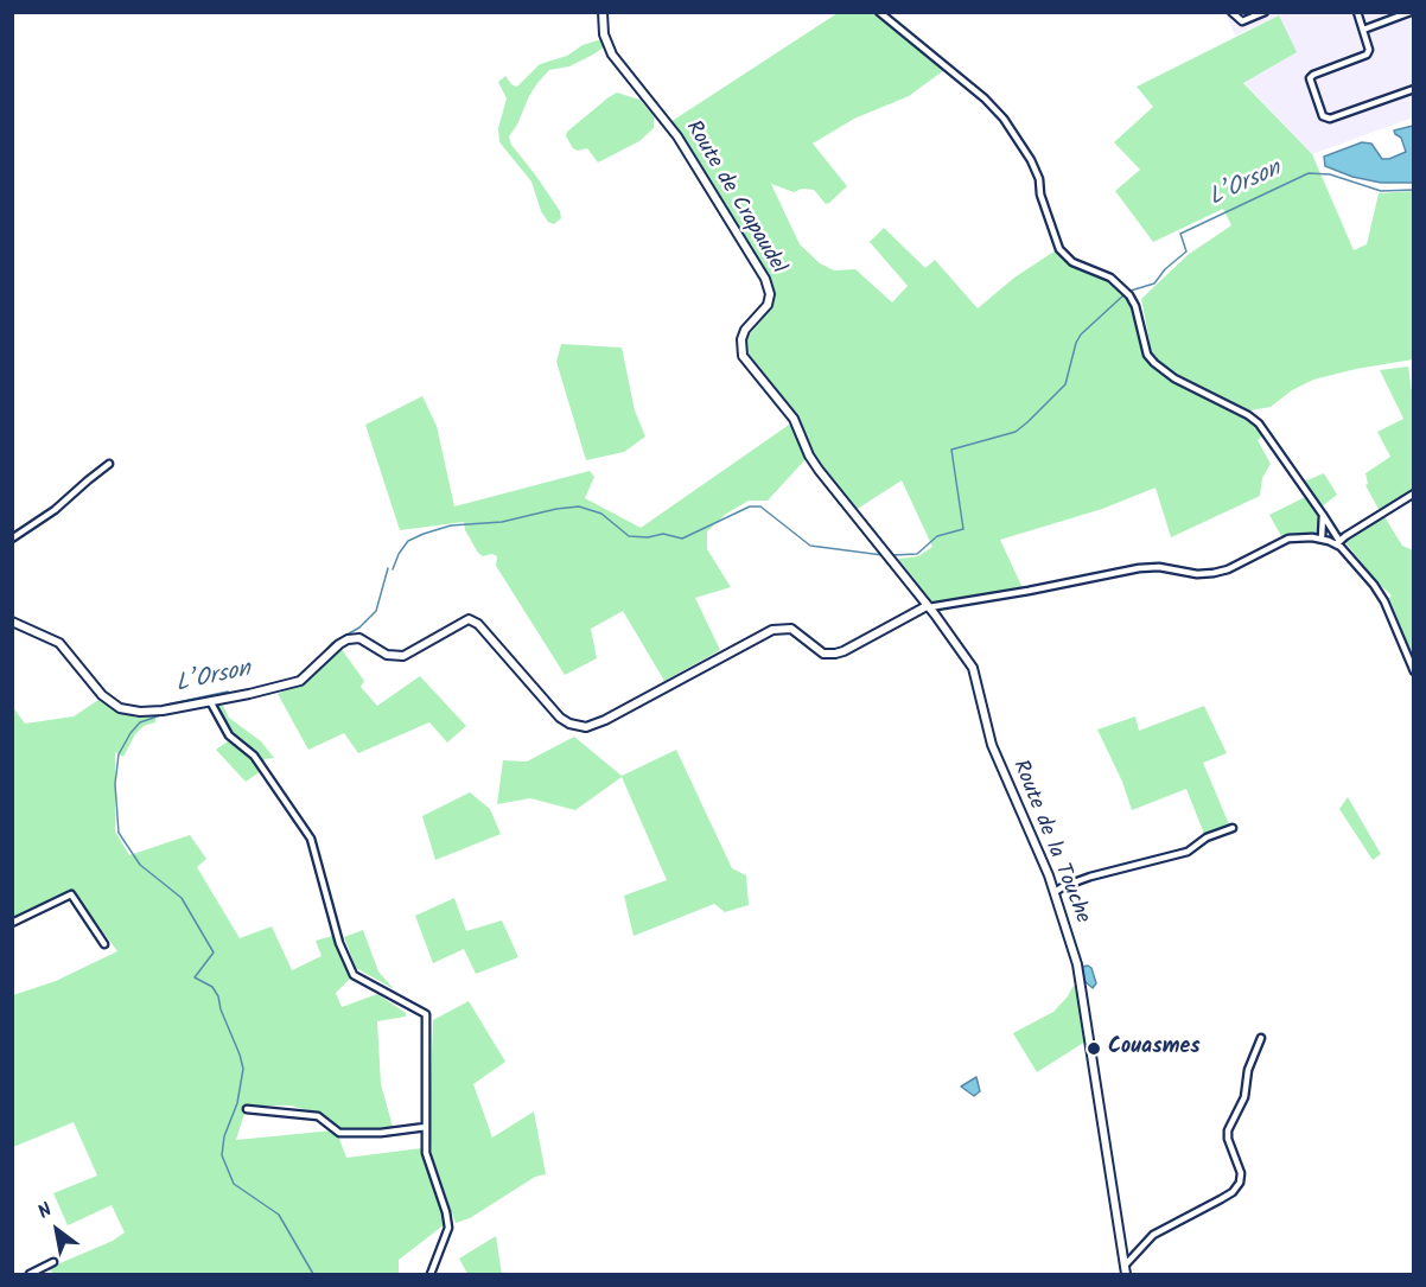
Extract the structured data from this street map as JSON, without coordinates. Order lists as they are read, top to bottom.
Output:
{
  "streets": {
    "street": ["Route de Crapaudel", "Route de la Touche"]
  },
  "crossings": [
    ["Route de Crapaudel", "Route de la Touche"]
  ],
  "water": ["L’Orson"],
  "places": ["Couasmes"],
  "north": "top left"
}
